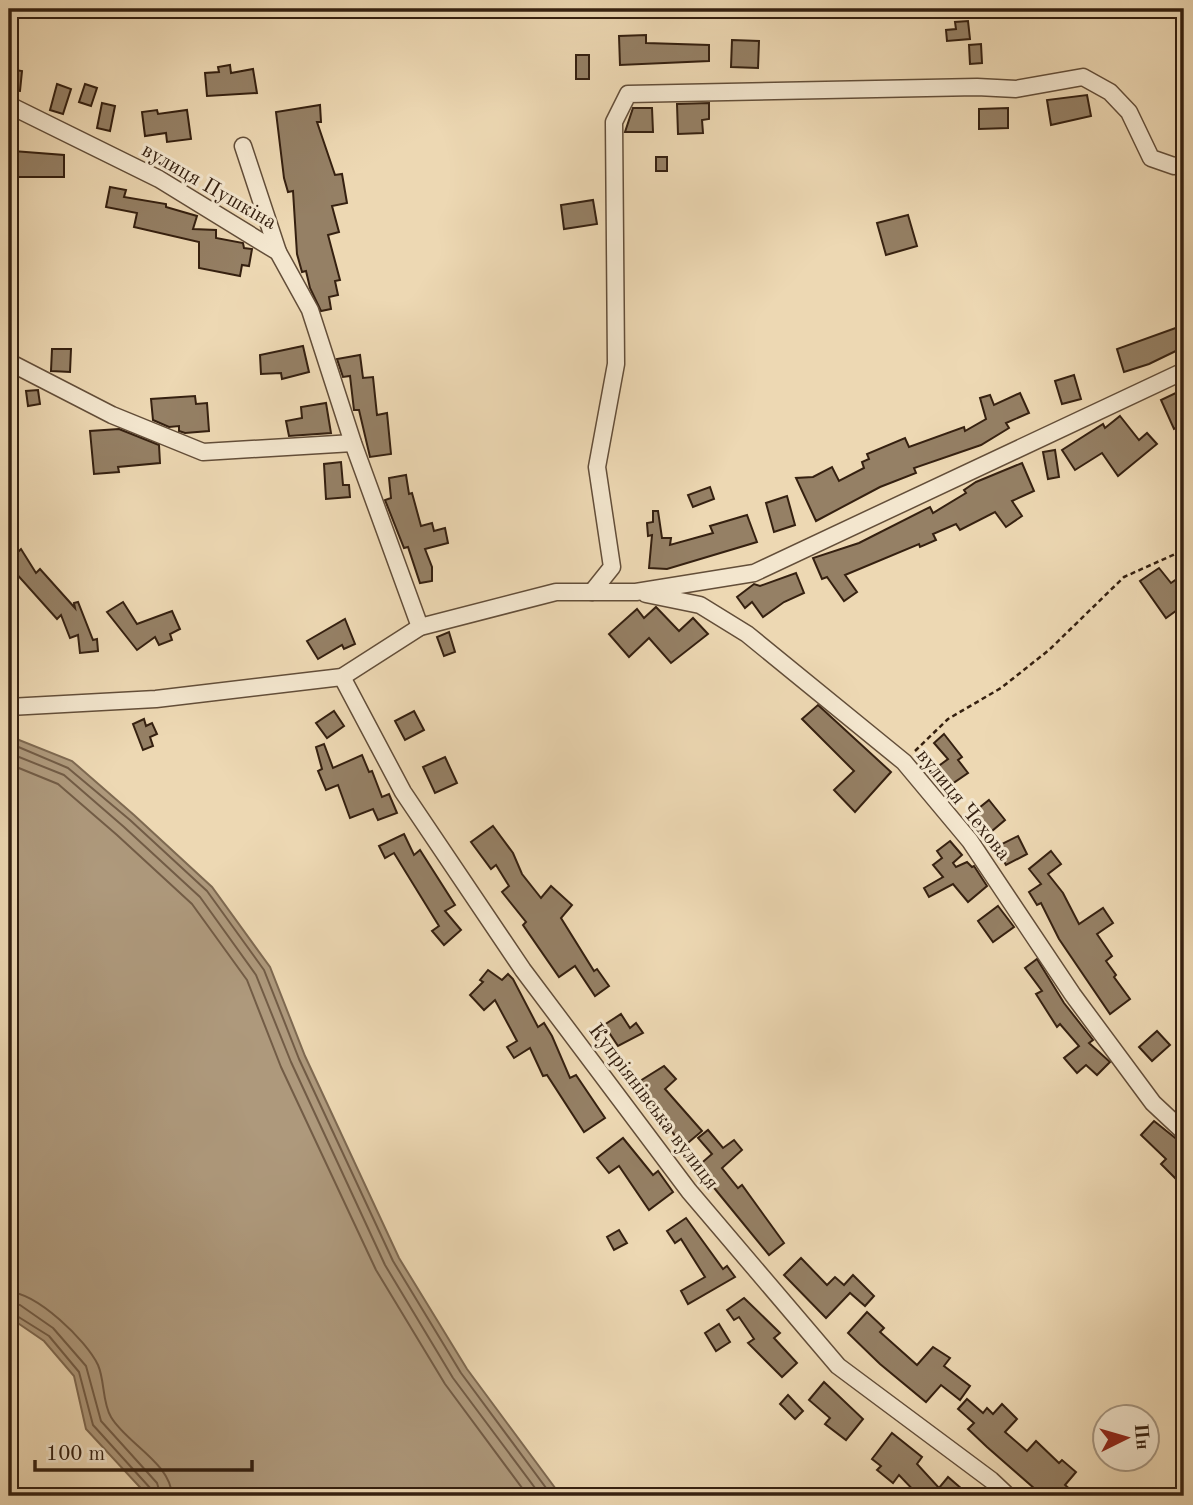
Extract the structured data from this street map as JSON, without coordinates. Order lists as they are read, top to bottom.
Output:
{
  "streets": {
    "street": ["вулиця Пушкіна", "вулиця Чехова", "Купріянівська вулиця"]
  },
  "scale_bar": "100 m",
  "north": "right"
}
